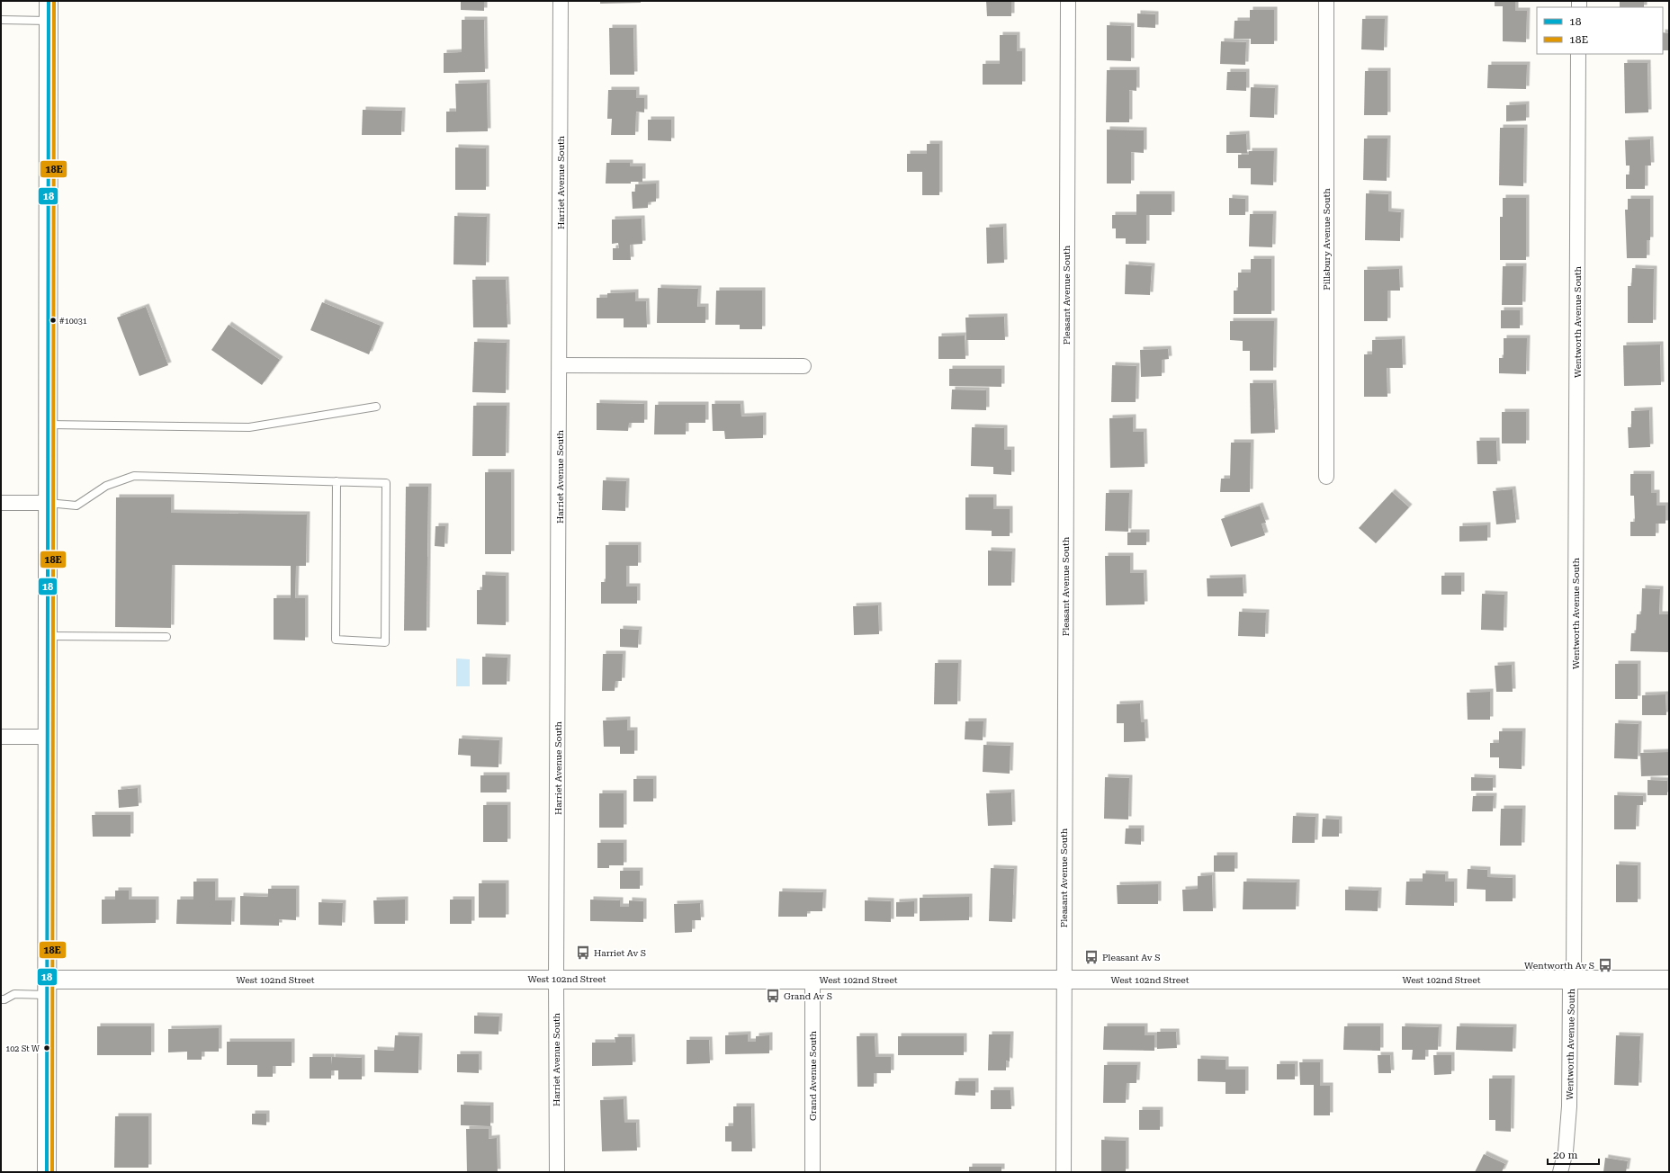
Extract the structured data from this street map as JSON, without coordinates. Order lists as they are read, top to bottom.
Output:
{
  "streets": {
    "street": [
      "Harriet Avenue South",
      "Pillsbury Avenue South",
      "Pleasant Avenue South",
      "Wentworth Avenue South",
      "West 102nd Street",
      "Grand Avenue South"
    ]
  },
  "crossings": [
    ["Harriet Avenue South", "West 102nd Street"],
    ["Pleasant Avenue South", "West 102nd Street"],
    ["Wentworth Avenue South", "West 102nd Street"],
    ["West 102nd Street", "Grand Avenue South"]
  ],
  "places": {
    "other": ["#10031", "102 St W"],
    "bus stop": [
      "Harriet Av S",
      "Pleasant Av S",
      "Wentworth Av S",
      "Grand Av S"
    ]
  },
  "lines": ["transit line 18", "transit line 18E"],
  "legend": ["18", "18E"],
  "scale_bar": "20 m"
}
